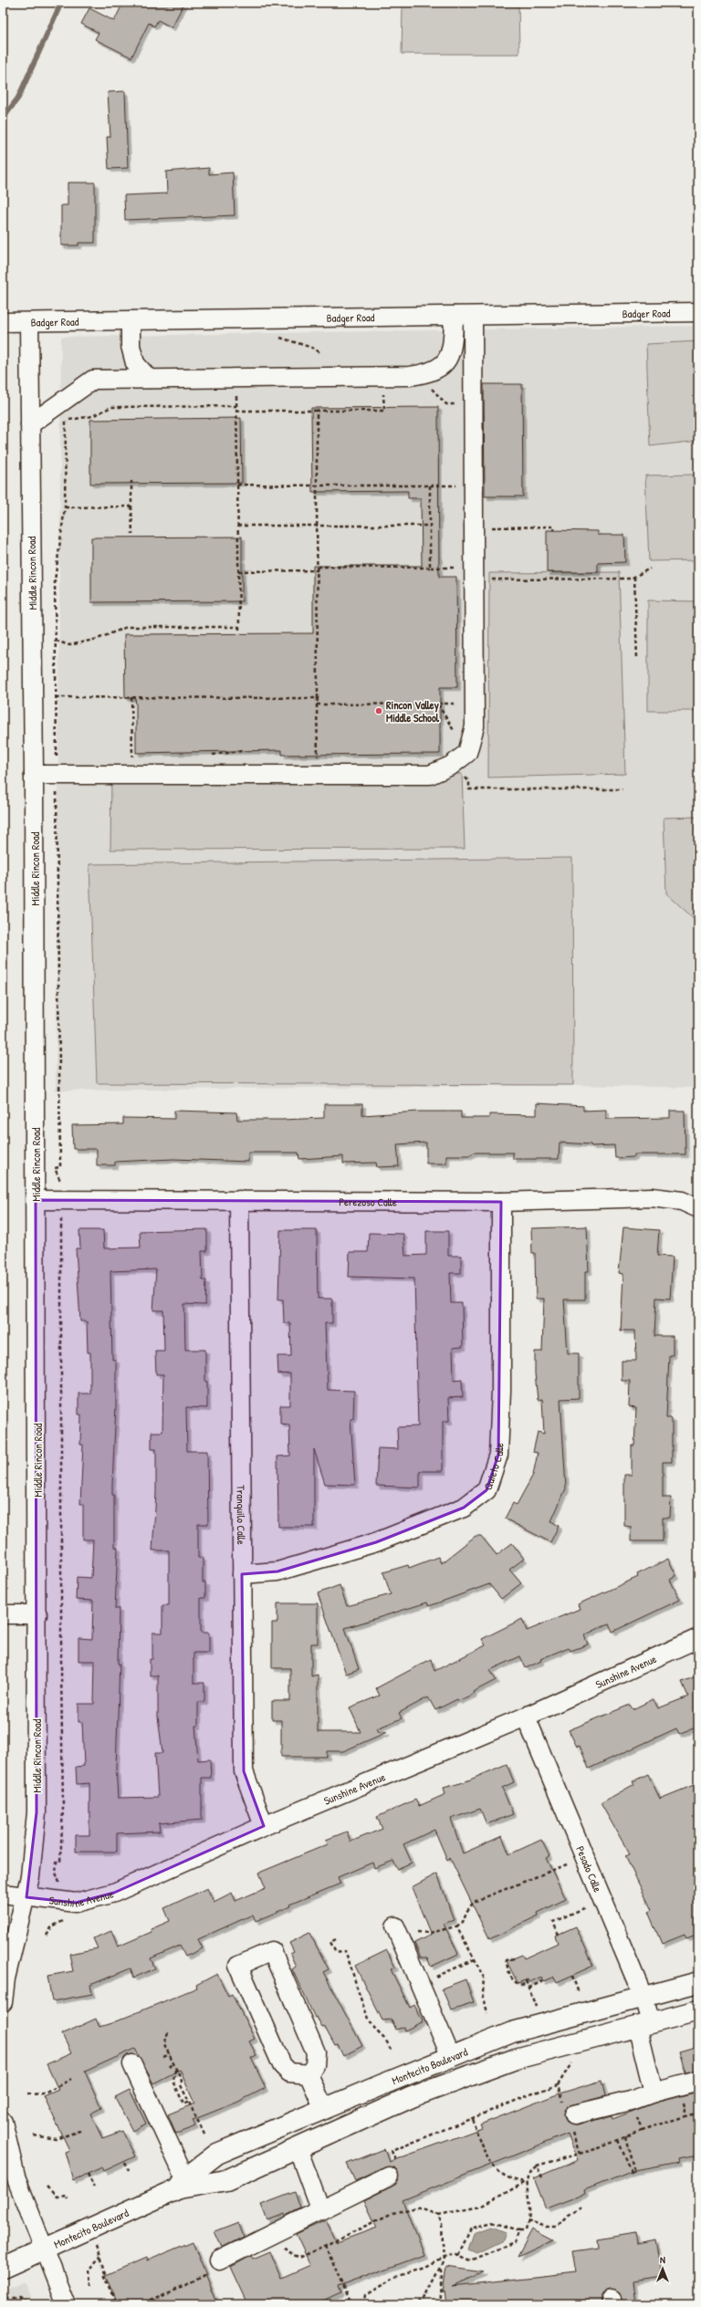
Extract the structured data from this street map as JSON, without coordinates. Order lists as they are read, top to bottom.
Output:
{
  "streets": {
    "main road": ["Montecito Boulevard"],
    "street": [
      "Badger Road",
      "Middle Rincon Road",
      "Perezoso Calle",
      "Quieto Calle",
      "Tranquilo Calle",
      "Sunshine Avenue",
      "Pesado Calle"
    ]
  },
  "crossings": [
    ["Badger Road", "Middle Rincon Road"],
    ["Middle Rincon Road", "Perezoso Calle"],
    ["Middle Rincon Road", "Sunshine Avenue"],
    ["Perezoso Calle", "Quieto Calle"],
    ["Perezoso Calle", "Tranquilo Calle"],
    ["Quieto Calle", "Tranquilo Calle"],
    ["Tranquilo Calle", "Sunshine Avenue"],
    ["Sunshine Avenue", "Pesado Calle"],
    ["Pesado Calle", "Montecito Boulevard"]
  ],
  "places": ["Rincon Valley Middle School"],
  "north": "top"
}
